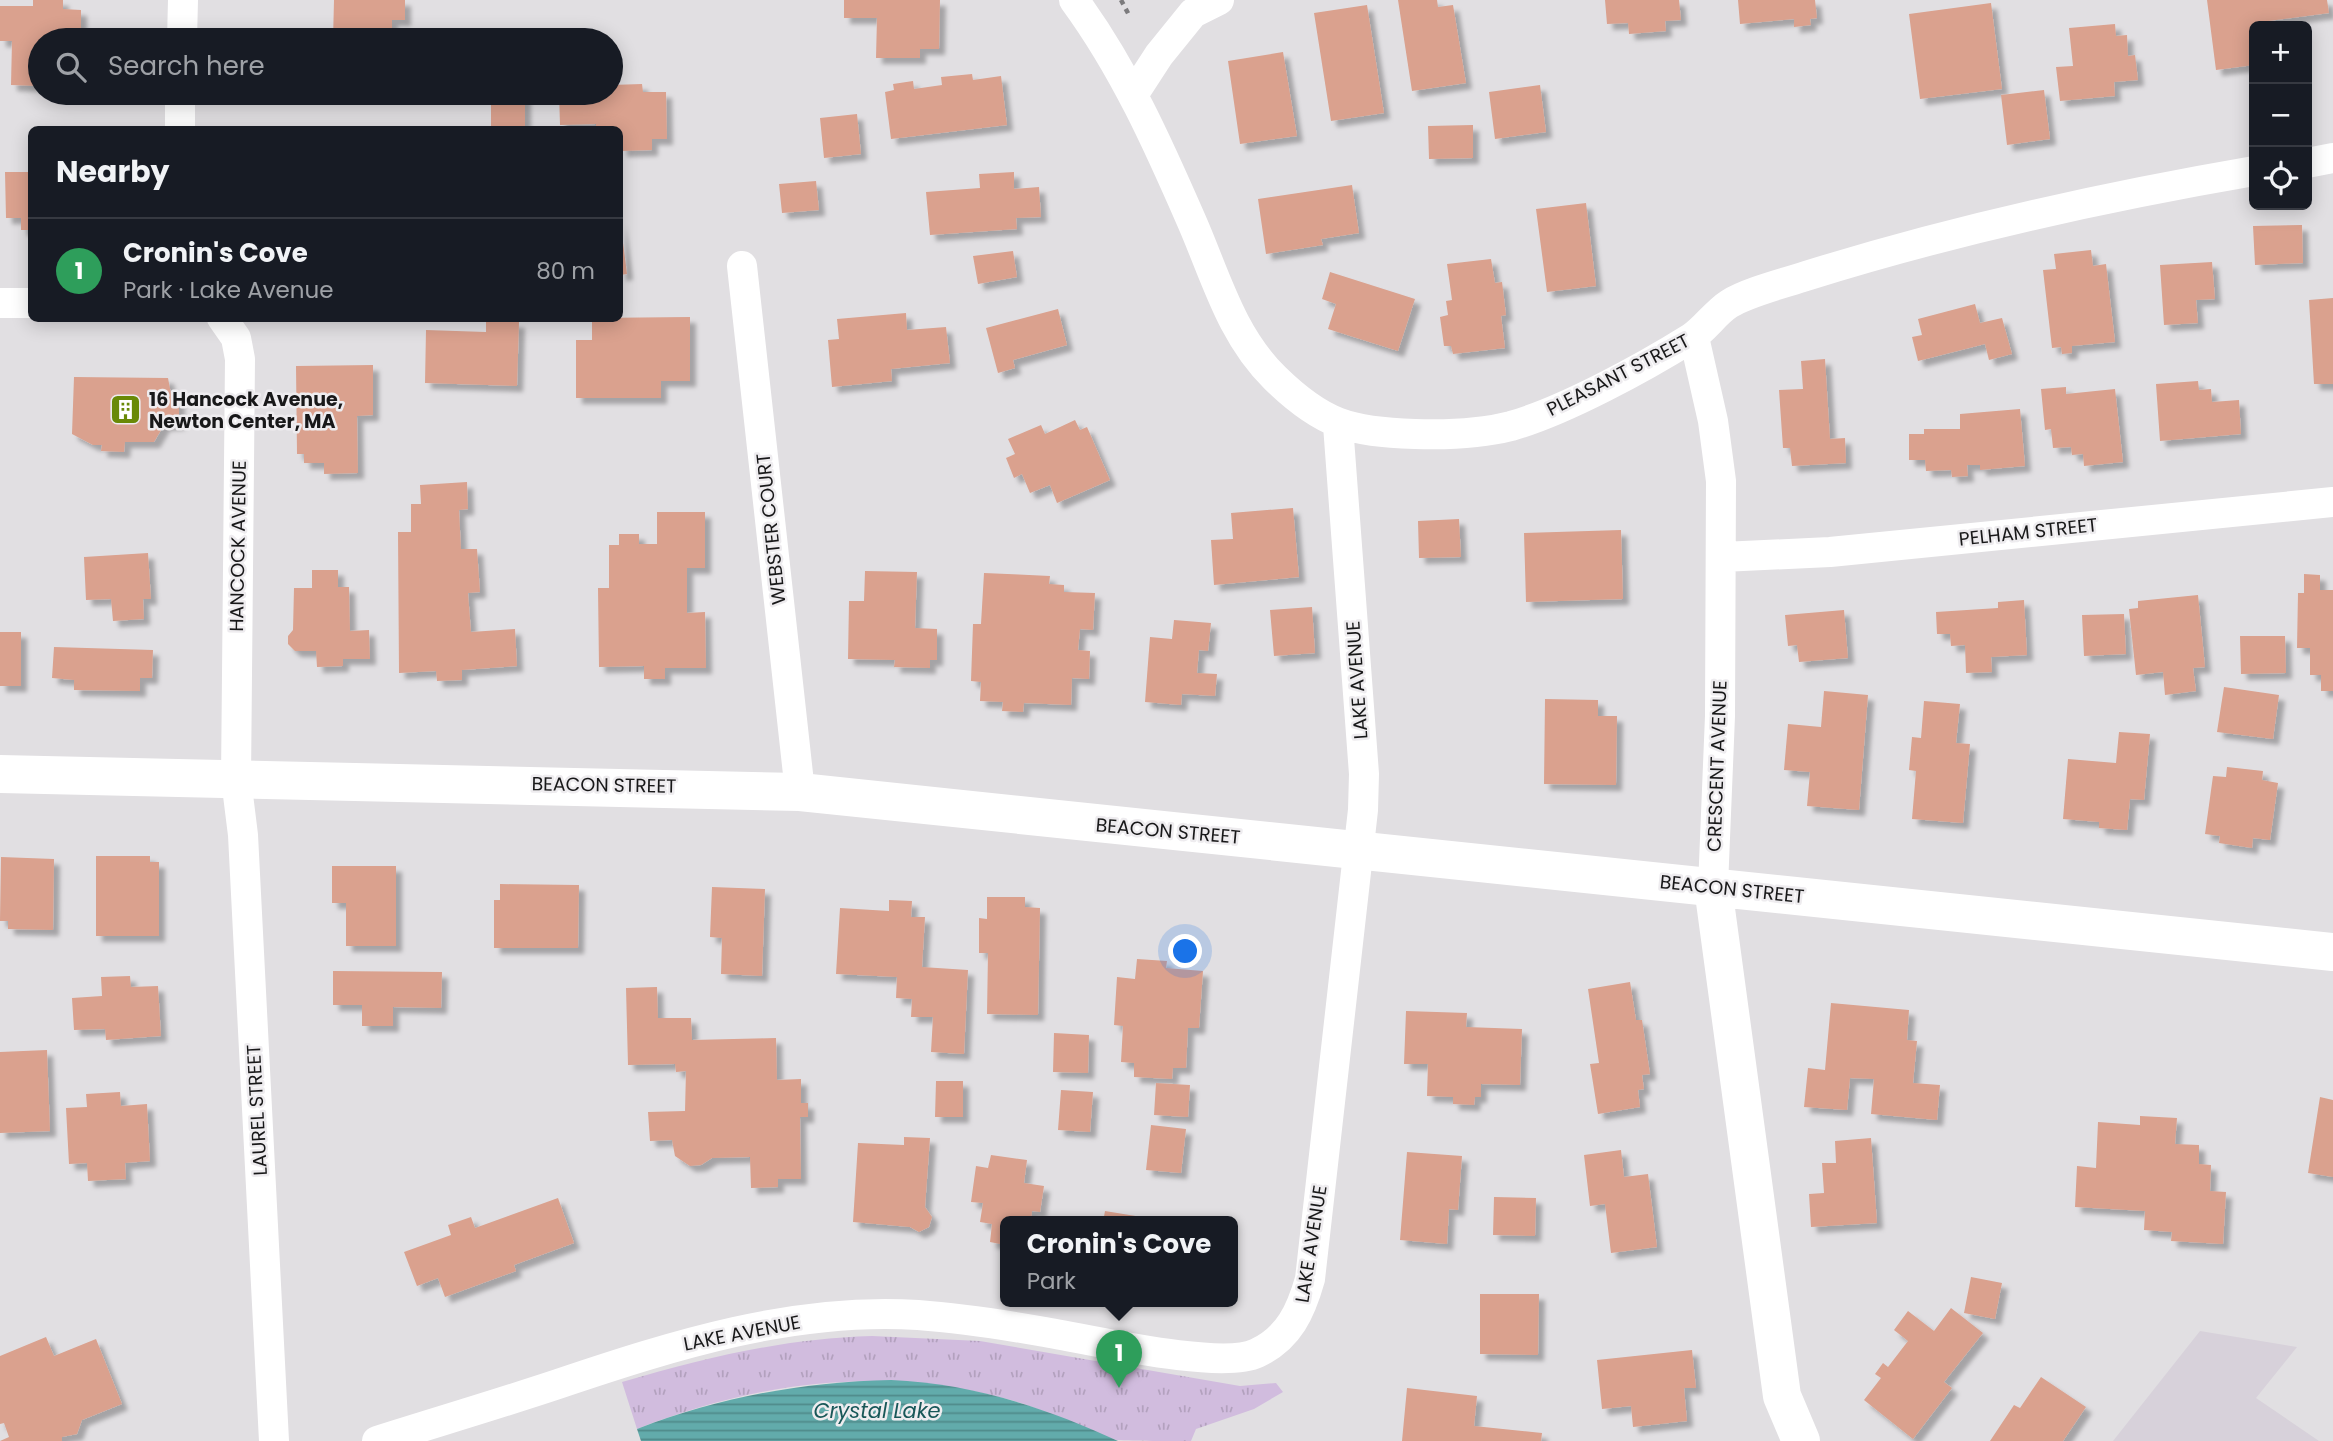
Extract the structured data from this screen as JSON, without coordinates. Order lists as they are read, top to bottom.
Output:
{
  "streets": {
    "main road": ["CRESCENT AVENUE", "BEACON STREET"],
    "street": [
      "PLEASANT STREET",
      "WEBSTER COURT",
      "PELHAM STREET",
      "HANCOCK AVENUE",
      "LAKE AVENUE",
      "LAUREL STREET"
    ]
  },
  "crossings": [
    ["PLEASANT STREET", "LAKE AVENUE"],
    ["PLEASANT STREET", "CRESCENT AVENUE"],
    ["WEBSTER COURT", "BEACON STREET"],
    ["PELHAM STREET", "CRESCENT AVENUE"],
    ["HANCOCK AVENUE", "BEACON STREET"],
    ["HANCOCK AVENUE", "LAUREL STREET"],
    ["LAKE AVENUE", "BEACON STREET"],
    ["CRESCENT AVENUE", "BEACON STREET"],
    ["BEACON STREET", "LAUREL STREET"]
  ],
  "water": ["Crystal Lake"],
  "places": {
    "building": ["16 Hancock Avenue, Newton Center, MA"]
  },
  "page": {
    "map_buttons": ["+", "−"],
    "search": "Search here",
    "heading": "Nearby",
    "list": [
      {
        "mark": "1",
        "name": "Cronin's Cove",
        "note": "Park · Lake Avenue",
        "value": "80 m"
      }
    ],
    "popup": ["Cronin's Cove", "Park"],
    "pins": "1"
  }
}
